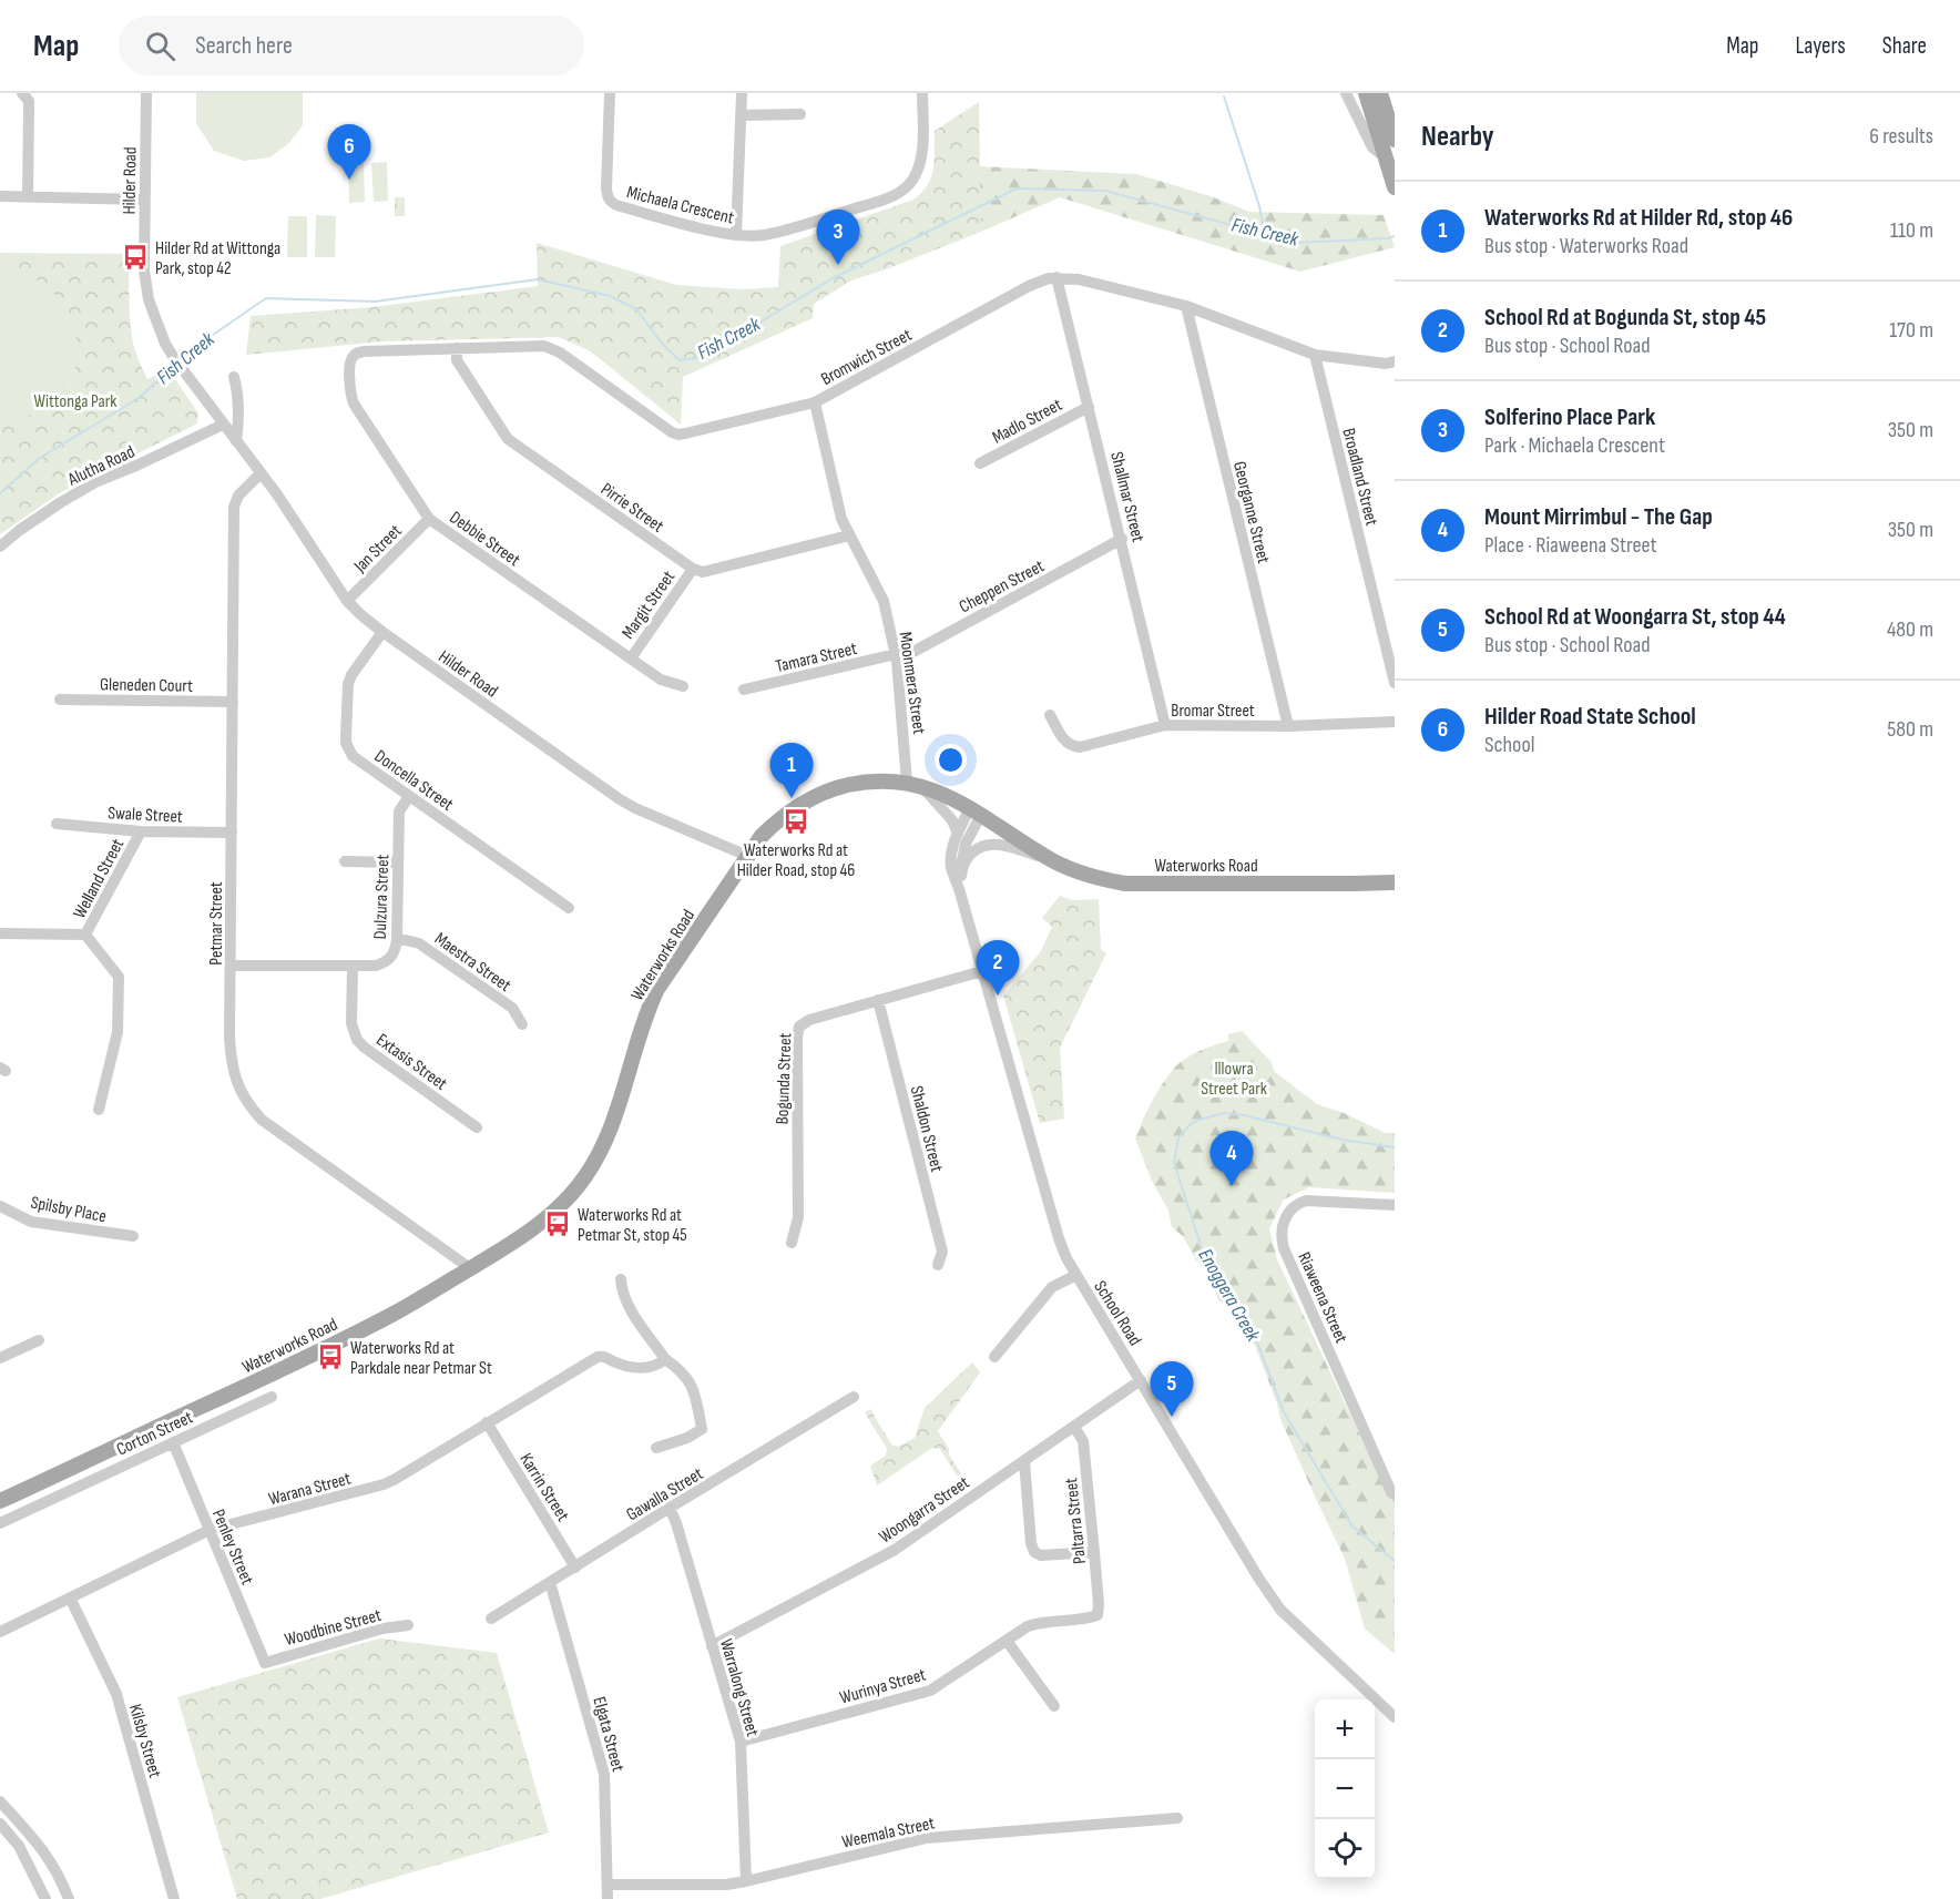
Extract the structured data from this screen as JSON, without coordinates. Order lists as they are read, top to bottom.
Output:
{
  "streets": {
    "main road": ["Waterworks Road"],
    "street": [
      "Hilder Road",
      "Michaela Crescent",
      "Bromwich Street",
      "Madlo Street",
      "Alutha Road",
      "Broadland Street",
      "Shallmar Street",
      "Pirrie Street",
      "Georganne Street",
      "Debbie Street",
      "Jan Street",
      "Cheppen Street",
      "Margit Street",
      "Tamara Street",
      "Moonmera Street",
      "Gleneden Court",
      "Bromar Street",
      "Doncella Street",
      "Swale Street",
      "Welland Street",
      "Dulzura Street",
      "Petmar Street",
      "Maestra Street",
      "Extasis Street",
      "Bogunda Street",
      "Shaldon Street",
      "Spilsby Place",
      "Riaweena Street",
      "School Road",
      "Corton Street",
      "Karrin Street",
      "Warana Street",
      "Gawalla Street",
      "Woongarra Street",
      "Paltarra Street",
      "Penley Street",
      "Woodbine Street",
      "Wurinya Street",
      "Warralong Street",
      "Elgata Street",
      "Kilsby Street",
      "Weemala Street"
    ]
  },
  "crossings": [
    ["Hilder Road", "Alutha Road"],
    ["Hilder Road", "Jan Street"],
    ["Hilder Road", "Doncella Street"],
    ["Hilder Road", "Waterworks Road"],
    ["Hilder Road", "Petmar Street"],
    ["Bromwich Street", "Broadland Street"],
    ["Bromwich Street", "Shallmar Street"],
    ["Bromwich Street", "Pirrie Street"],
    ["Bromwich Street", "Georganne Street"],
    ["Bromwich Street", "Debbie Street"],
    ["Bromwich Street", "Moonmera Street"],
    ["Madlo Street", "Shallmar Street"],
    ["Shallmar Street", "Cheppen Street"],
    ["Shallmar Street", "Bromar Street"],
    ["Pirrie Street", "Margit Street"],
    ["Georganne Street", "Bromar Street"],
    ["Debbie Street", "Jan Street"],
    ["Debbie Street", "Margit Street"],
    ["Cheppen Street", "Tamara Street"],
    ["Cheppen Street", "Moonmera Street"],
    ["Tamara Street", "Moonmera Street"],
    ["Moonmera Street", "Waterworks Road"],
    ["Gleneden Court", "Petmar Street"],
    ["Doncella Street", "Dulzura Street"],
    ["Swale Street", "Welland Street"],
    ["Swale Street", "Petmar Street"],
    ["Waterworks Road", "Petmar Street"],
    ["Waterworks Road", "School Road"],
    ["Dulzura Street", "Petmar Street"],
    ["Dulzura Street", "Maestra Street"],
    ["Dulzura Street", "Extasis Street"],
    ["Bogunda Street", "Shaldon Street"],
    ["Bogunda Street", "School Road"],
    ["School Road", "Woongarra Street"],
    ["Corton Street", "Penley Street"],
    ["Karrin Street", "Warana Street"],
    ["Karrin Street", "Gawalla Street"],
    ["Warana Street", "Penley Street"],
    ["Warana Street", "Kilsby Street"],
    ["Gawalla Street", "Warralong Street"],
    ["Gawalla Street", "Elgata Street"],
    ["Woongarra Street", "Paltarra Street"],
    ["Woongarra Street", "Warralong Street"],
    ["Paltarra Street", "Wurinya Street"],
    ["Penley Street", "Woodbine Street"],
    ["Wurinya Street", "Warralong Street"],
    ["Warralong Street", "Weemala Street"],
    ["Elgata Street", "Weemala Street"]
  ],
  "water": ["Fish Creek", "Enoggera Creek"],
  "parks": ["Wittonga Park", "Illowra Street Park"],
  "places": {
    "bus stop": [
      "Hilder Rd at Wittonga Park, stop 42",
      "Waterworks Rd at Hilder Road, stop 46",
      "Waterworks Rd at Petmar St, stop 45",
      "Waterworks Rd at Parkdale near Petmar St"
    ]
  },
  "page": {
    "header": "Map",
    "search": "Search here",
    "nav": ["Map", "Layers", "Share"],
    "heading": ["Nearby", "6 results"],
    "pins": [
      "6",
      "3",
      "1",
      "2",
      "4",
      "5"
    ],
    "list": [
      {
        "mark": "1",
        "name": "Waterworks Rd at Hilder Rd, stop 46",
        "note": "Bus stop · Waterworks Road",
        "value": "110 m"
      },
      {
        "mark": "2",
        "name": "School Rd at Bogunda St, stop 45",
        "note": "Bus stop · School Road",
        "value": "170 m"
      },
      {
        "mark": "3",
        "name": "Solferino Place Park",
        "note": "Park · Michaela Crescent",
        "value": "350 m"
      },
      {
        "mark": "4",
        "name": "Mount Mirrimbul - The Gap",
        "note": "Place · Riaweena Street",
        "value": "350 m"
      },
      {
        "mark": "5",
        "name": "School Rd at Woongarra St, stop 44",
        "note": "Bus stop · School Road",
        "value": "480 m"
      },
      {
        "mark": "6",
        "name": "Hilder Road State School",
        "note": "School",
        "value": "580 m"
      }
    ],
    "map_buttons": ["+", "−"]
  }
}
